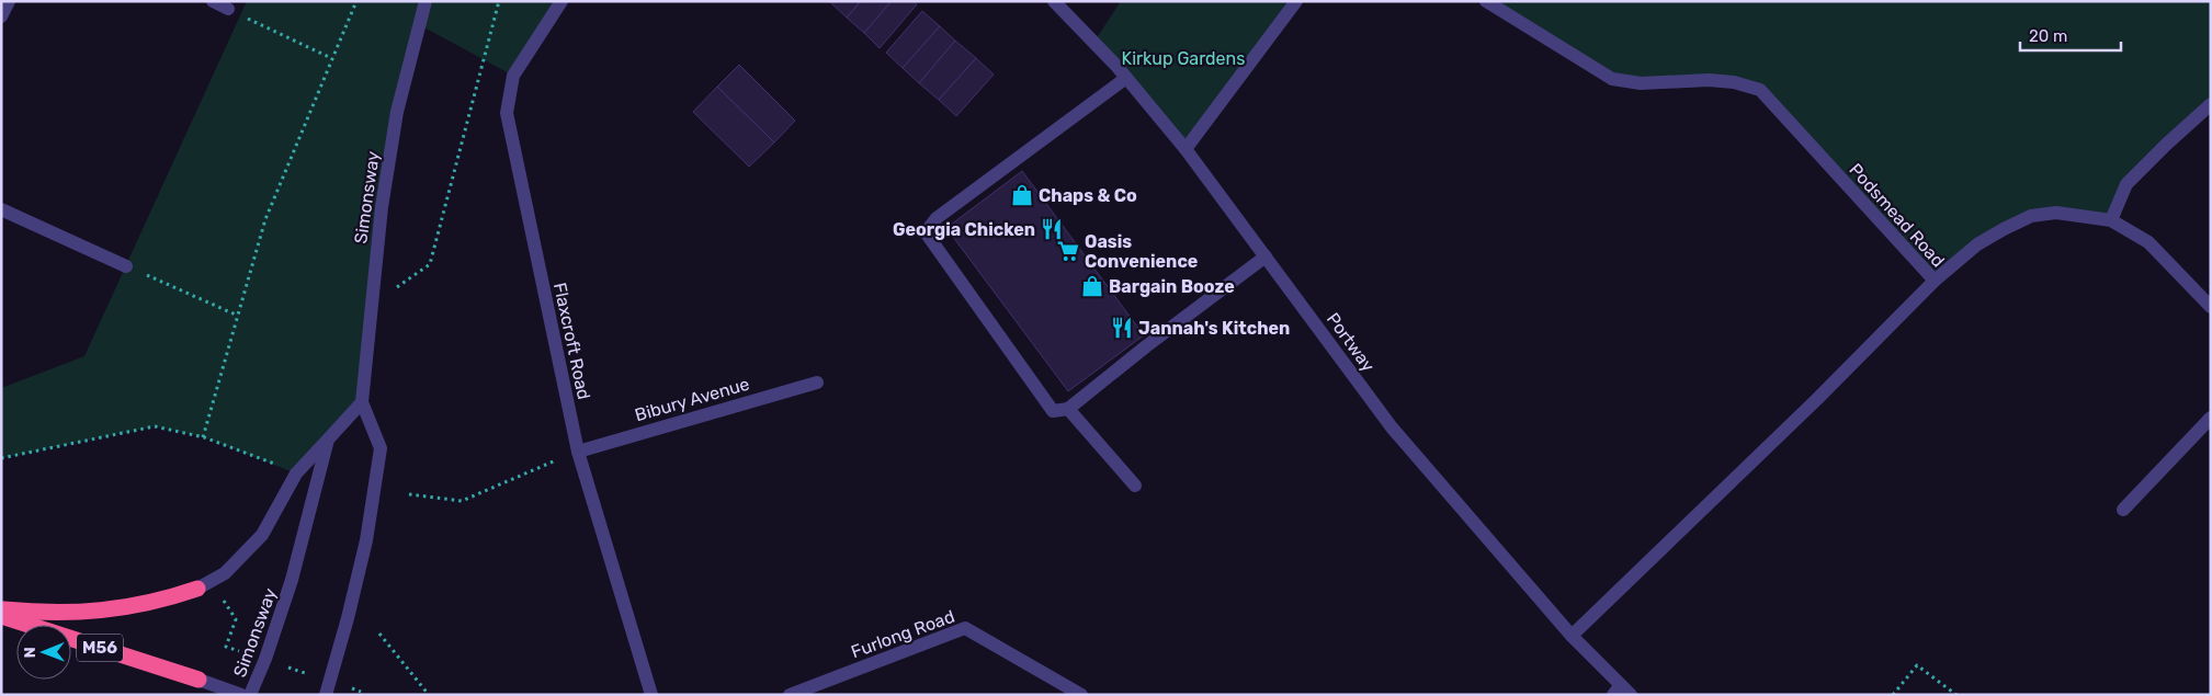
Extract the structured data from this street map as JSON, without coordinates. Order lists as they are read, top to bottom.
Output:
{
  "streets": {
    "highway": ["M56"],
    "street": [
      "Simonsway",
      "Podsmead Road",
      "Flaxcroft Road",
      "Portway",
      "Bibury Avenue",
      "Furlong Road"
    ]
  },
  "crossings": [
    ["Podsmead Road", "Portway"],
    ["Flaxcroft Road", "Bibury Avenue"]
  ],
  "parks": ["Kirkup Gardens"],
  "places": {
    "shop": ["Chaps & Co", "Bargain Booze"],
    "restaurant": ["Georgia Chicken", "Jannah's Kitchen"],
    "supermarket": ["Oasis Convenience"]
  },
  "scale_bar": "20 m",
  "north": "left"
}
